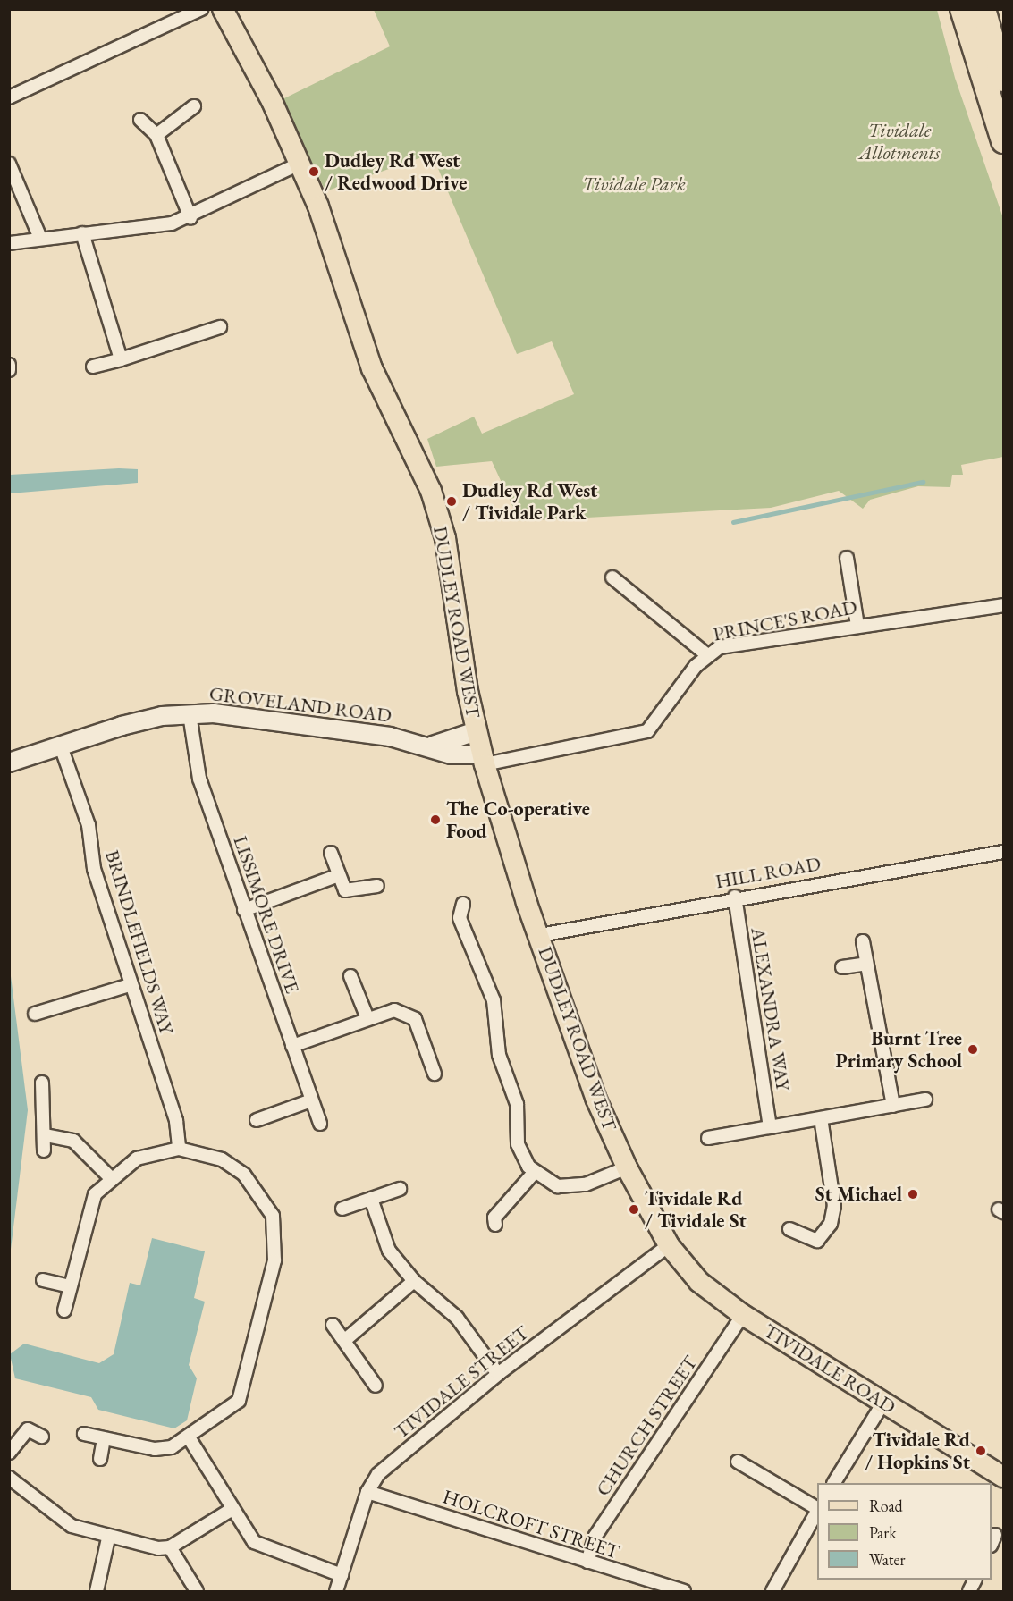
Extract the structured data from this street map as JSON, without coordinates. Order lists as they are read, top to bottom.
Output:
{
  "streets": {
    "main road": ["DUDLEY ROAD WEST", "TIVIDALE ROAD"],
    "street": [
      "PRINCE'S ROAD",
      "GROVELAND ROAD",
      "HILL ROAD",
      "LISSIMORE DRIVE",
      "BRINDLEFIELDS WAY",
      "ALEXANDRA WAY",
      "TIVIDALE STREET",
      "CHURCH STREET",
      "HOLCROFT STREET"
    ]
  },
  "crossings": [
    ["PRINCE'S ROAD", "DUDLEY ROAD WEST"],
    ["PRINCE'S ROAD", "GROVELAND ROAD"],
    ["DUDLEY ROAD WEST", "GROVELAND ROAD"],
    ["DUDLEY ROAD WEST", "HILL ROAD"],
    ["DUDLEY ROAD WEST", "TIVIDALE ROAD"],
    ["DUDLEY ROAD WEST", "TIVIDALE STREET"],
    ["GROVELAND ROAD", "LISSIMORE DRIVE"],
    ["GROVELAND ROAD", "BRINDLEFIELDS WAY"],
    ["HILL ROAD", "ALEXANDRA WAY"],
    ["TIVIDALE ROAD", "TIVIDALE STREET"],
    ["TIVIDALE ROAD", "CHURCH STREET"],
    ["TIVIDALE STREET", "HOLCROFT STREET"],
    ["CHURCH STREET", "HOLCROFT STREET"]
  ],
  "parks": ["Tividale Allotments", "Tividale Park"],
  "places": [
    "Dudley Rd West / Redwood Drive",
    "Dudley Rd West / Tividale Park",
    "The Co-operative Food",
    "Burnt Tree Primary School",
    "St Michael",
    "Tividale Rd / Tividale St",
    "Tividale Rd / Hopkins St"
  ],
  "legend": ["Road", "Park", "Water"]
}
